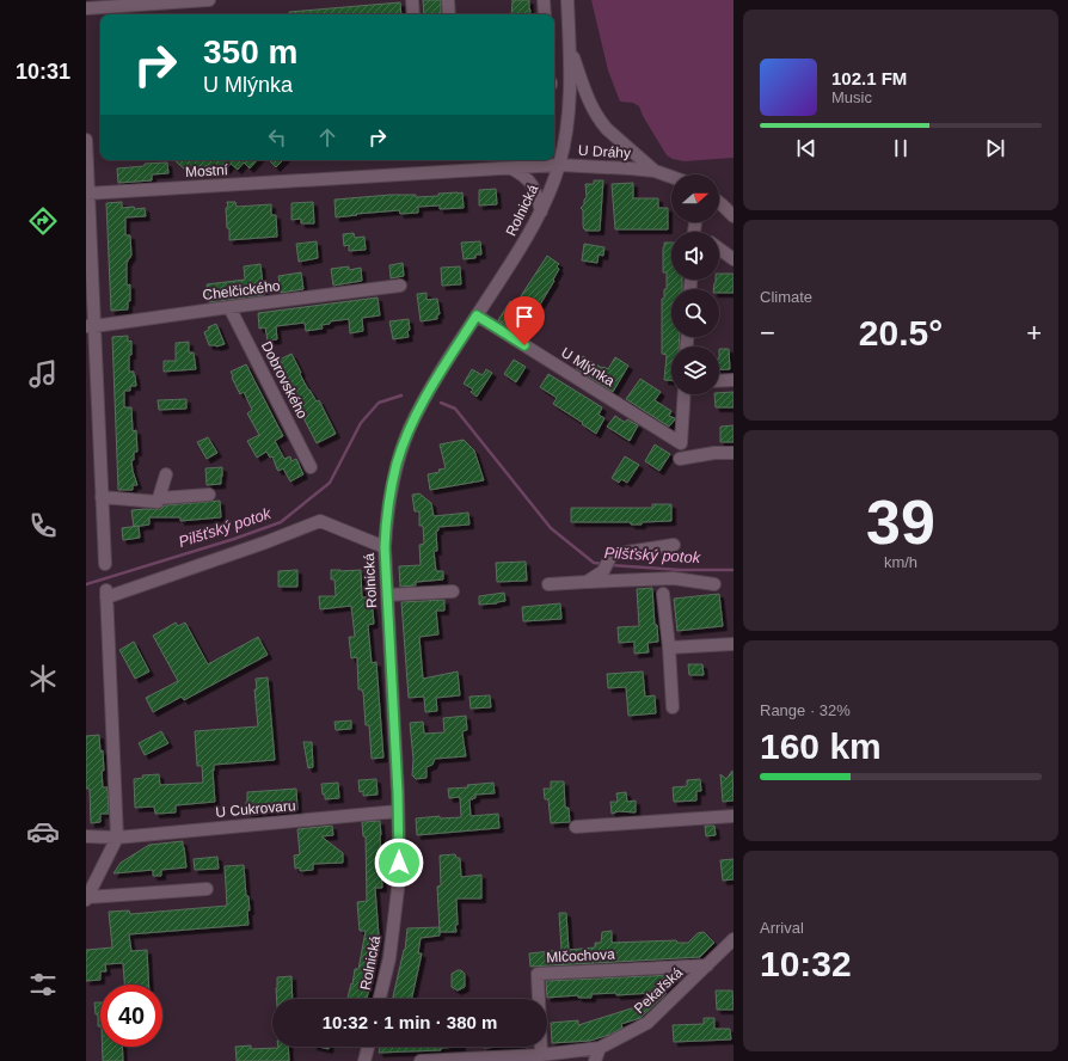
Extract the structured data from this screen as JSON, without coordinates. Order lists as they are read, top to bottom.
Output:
{
  "streets": {
    "street": [
      "U Dráhy",
      "Mostní",
      "Rolnická",
      "Chelčického",
      "U Mlýnka",
      "Dobrovského",
      "U Cukrovaru",
      "Mlčochova",
      "Pekařská"
    ]
  },
  "crossings": [
    ["U Dráhy", "Mostní"],
    ["U Dráhy", "Rolnická"],
    ["Mostní", "Rolnická"],
    ["Rolnická", "U Mlýnka"],
    ["Rolnická", "U Cukrovaru"],
    ["Chelčického", "Dobrovského"],
    ["Mlčochova", "Pekařská"]
  ],
  "water": ["Pilšťský potok"],
  "north": "right",
  "page": {
    "tabs": "10:31",
    "turn": ["350 m", "U Mlýnka"],
    "song": ["102.1 FM", "Music"],
    "tile": [
      "Climate",
      ["39", "km/h"],
      ["Range · 32%", "160 km"],
      ["Arrival", "10:32"]
    ],
    "heat": ["−", "20.5°", "+"],
    "limit": "40",
    "trip": "10:32 · 1 min · 380 m"
  }
}
